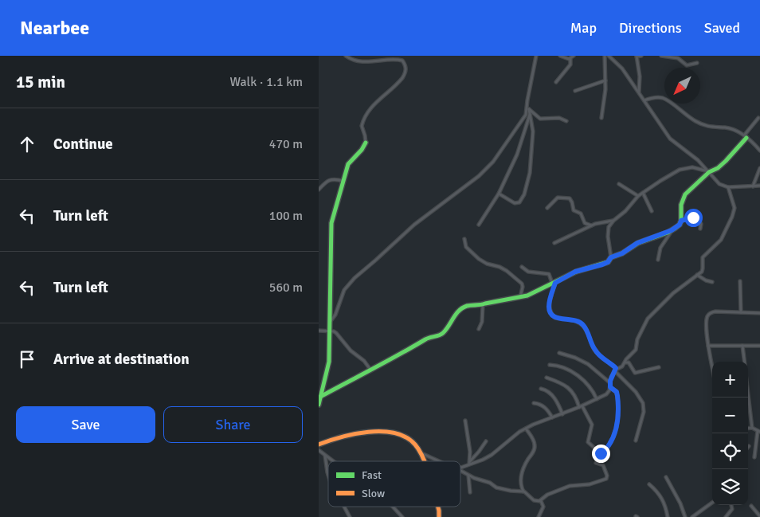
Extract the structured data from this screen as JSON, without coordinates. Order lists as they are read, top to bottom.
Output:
{
  "legend": ["Fast", "Slow"],
  "north": "bottom left",
  "page": {
    "header": "Nearbee",
    "nav": ["Map", "Directions", "Saved"],
    "heading": ["15 min", "Walk · 1.1 km"],
    "list": [
      ["Continue", "470 m"],
      ["Turn left", "100 m"],
      ["Turn left", "560 m"],
      "Arrive at destination"
    ],
    "map_buttons": ["+", "−"],
    "buttons": ["Save", "Share"]
  }
}
